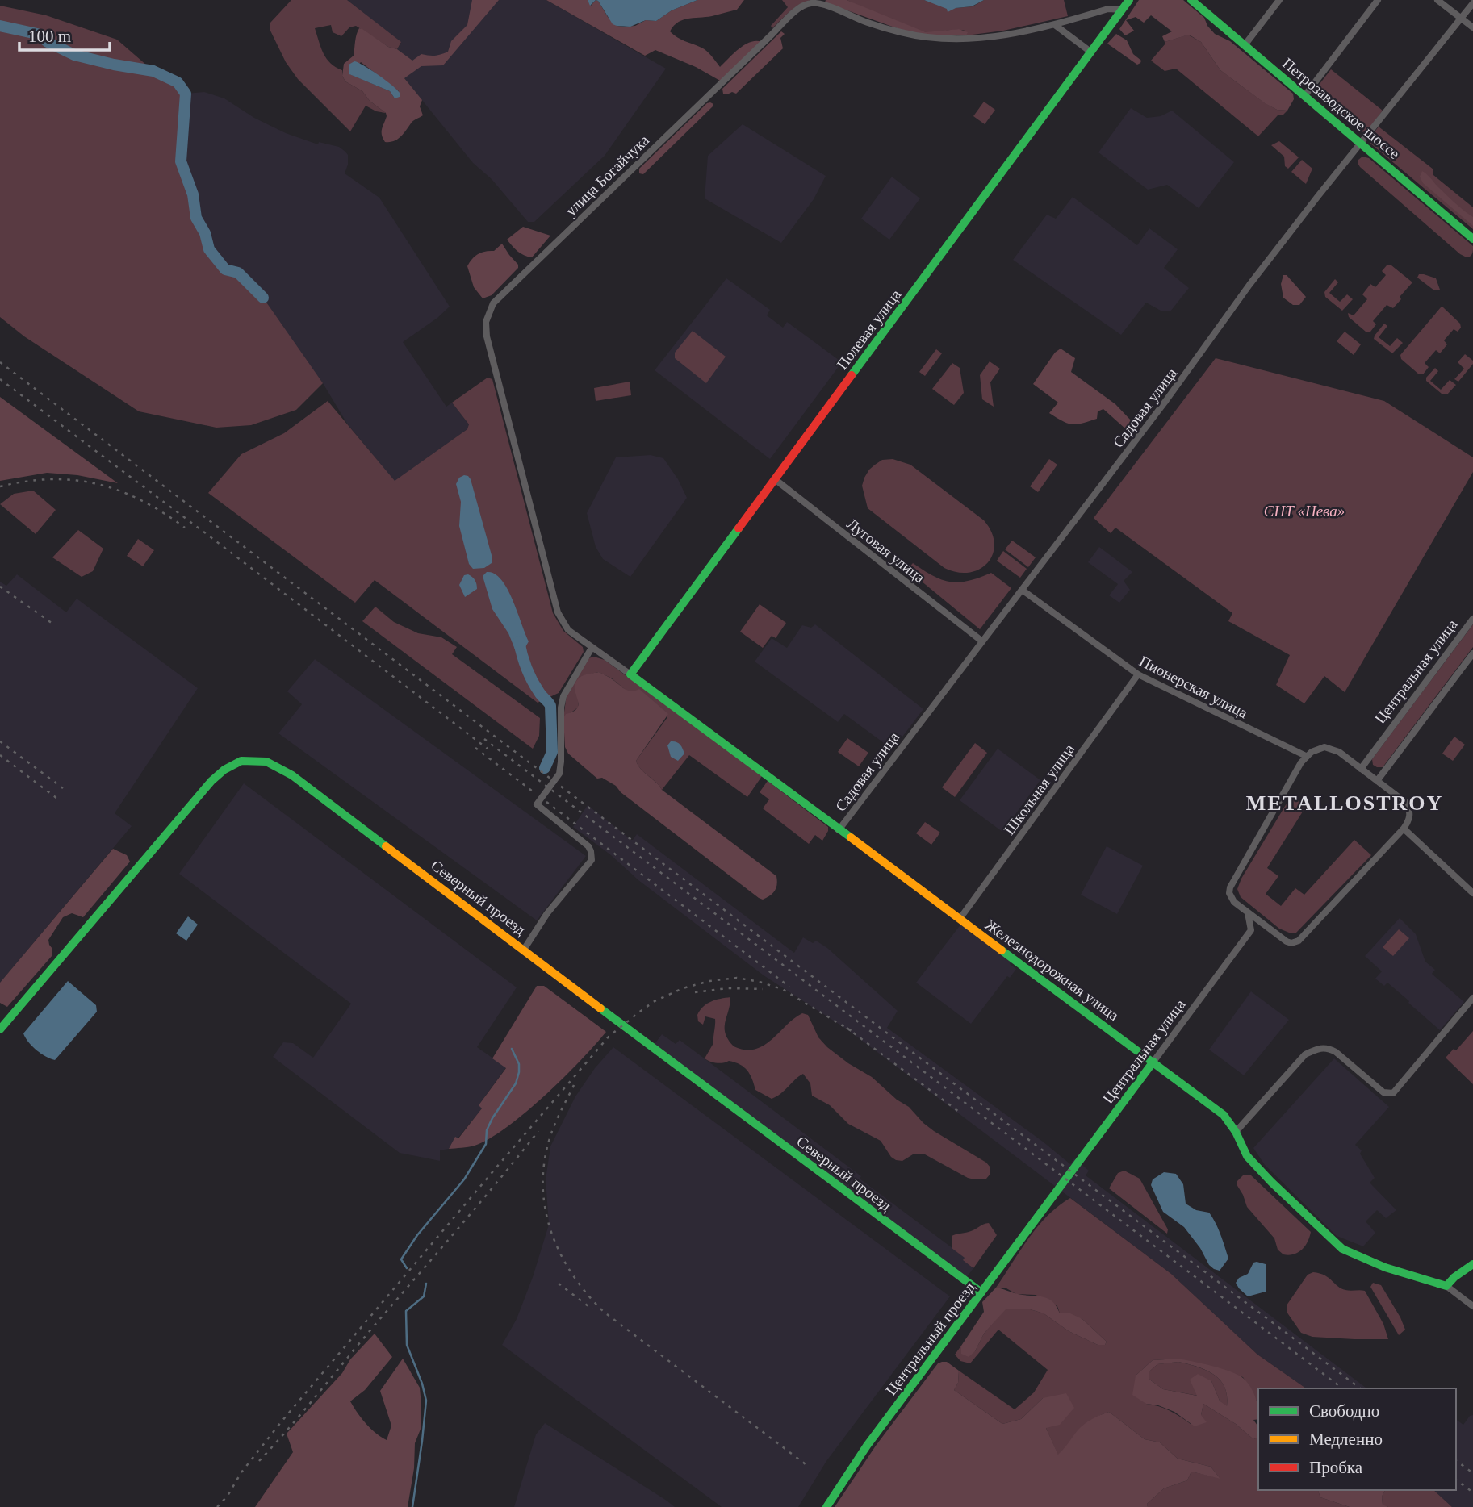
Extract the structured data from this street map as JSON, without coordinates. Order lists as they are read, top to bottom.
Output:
{
  "streets": {
    "street": [
      "Петрозаводское шоссе",
      "улица Богайчука",
      "Полевая улица",
      "Садовая улица",
      "Луговая улица",
      "Центральная улица",
      "Пионерская улица",
      "Школьная улица",
      "Северный проезд",
      "Железнодорожная улица",
      "Центральный проезд"
    ]
  },
  "crossings": [
    ["Петрозаводское шоссе", "Садовая улица"],
    ["улица Богайчука", "Полевая улица"],
    ["улица Богайчука", "Железнодорожная улица"],
    ["Полевая улица", "Луговая улица"],
    ["Полевая улица", "Железнодорожная улица"],
    ["Садовая улица", "Луговая улица"],
    ["Садовая улица", "Пионерская улица"],
    ["Садовая улица", "Железнодорожная улица"],
    ["Центральная улица", "Железнодорожная улица"],
    ["Центральная улица", "Центральный проезд"],
    ["Пионерская улица", "Школьная улица"],
    ["Школьная улица", "Железнодорожная улица"],
    ["Северный проезд", "Центральный проезд"]
  ],
  "districts": ["METALLOSTROY"],
  "parks": ["СНТ «Нева»"],
  "legend": ["Свободно", "Медленно", "Пробка"],
  "scale_bar": "100 m"
}
